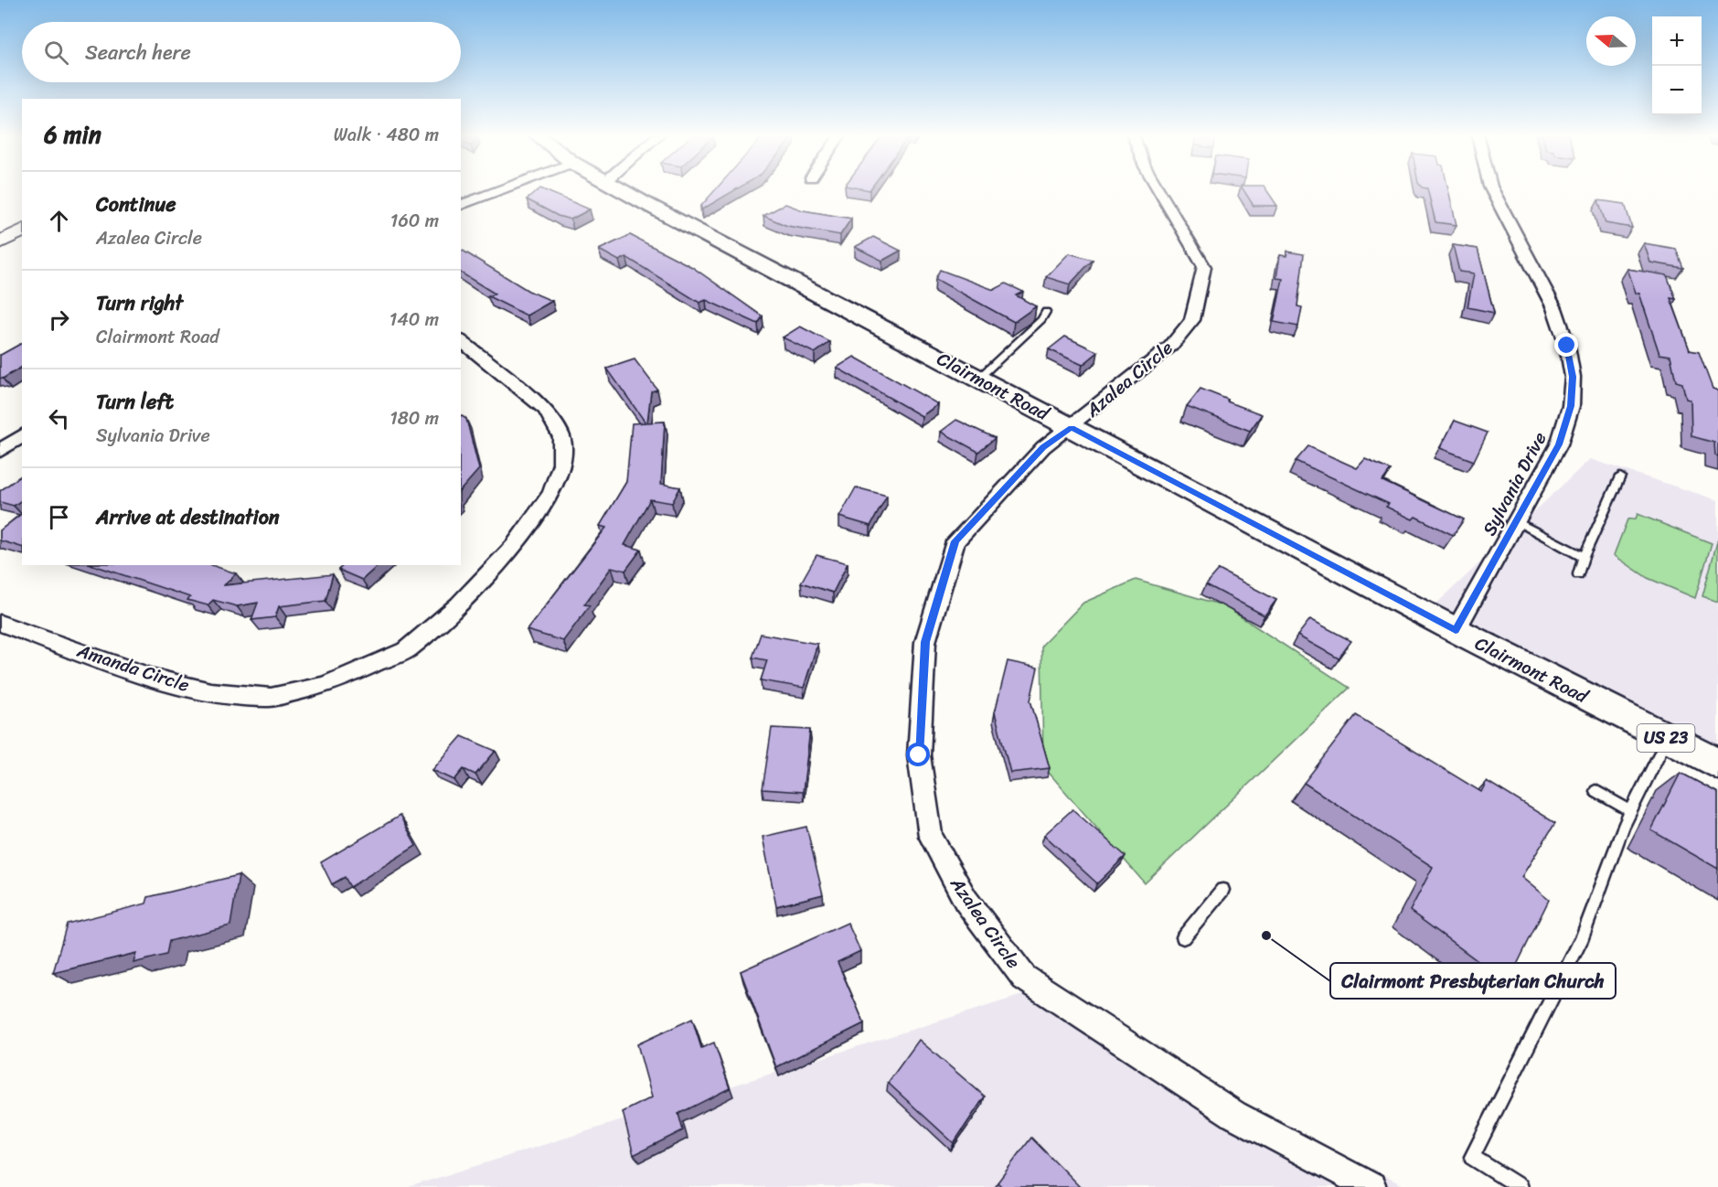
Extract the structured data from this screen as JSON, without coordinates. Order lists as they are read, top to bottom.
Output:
{
  "streets": {
    "main road": ["Clairmont Road", "US 23"],
    "street": ["Azalea Circle", "Sylvania Drive", "Amanda Circle"]
  },
  "crossings": [
    ["Azalea Circle", "Clairmont Road"],
    ["Clairmont Road", "Sylvania Drive"]
  ],
  "places": ["Clairmont Presbyterian Church"],
  "north": "left",
  "page": {
    "map_buttons": ["+", "−"],
    "search": "Search here",
    "heading": ["6 min", "Walk · 480 m"],
    "list": [
      ["Continue", "Azalea Circle", "160 m"],
      ["Turn right", "Clairmont Road", "140 m"],
      ["Turn left", "Sylvania Drive", "180 m"],
      "Arrive at destination"
    ]
  }
}
